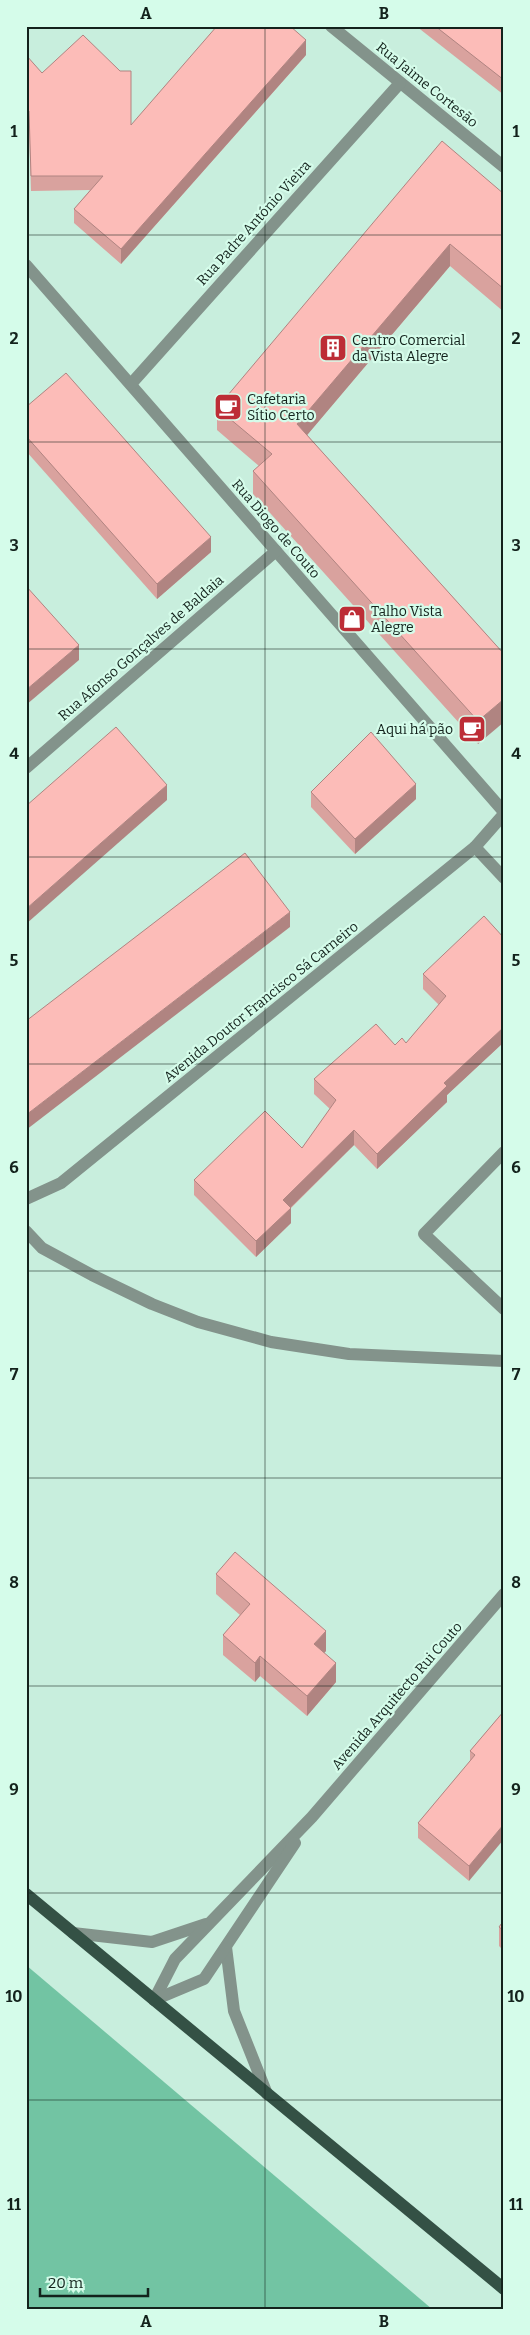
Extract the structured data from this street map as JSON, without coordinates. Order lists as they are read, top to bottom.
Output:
{
  "streets": {
    "street": [
      "Rua Jaime Cortesão",
      "Rua Padre António Vieira",
      "Rua Diogo de Couto",
      "Rua Afonso Gonçalves de Baldaia",
      "Avenida Doutor Francisco Sá Carneiro",
      "Avenida Arquitecto Rui Couto"
    ]
  },
  "crossings": [
    ["Rua Jaime Cortesão", "Rua Padre António Vieira"],
    ["Rua Padre António Vieira", "Rua Diogo de Couto"],
    ["Rua Diogo de Couto", "Rua Afonso Gonçalves de Baldaia"],
    ["Rua Diogo de Couto", "Avenida Doutor Francisco Sá Carneiro"]
  ],
  "places": {
    "building": ["Centro Comercial da Vista Alegre"],
    "cafe": ["Cafetaria Sítio Certo", "Aqui há pão"],
    "shop": ["Talho Vista Alegre"]
  },
  "scale_bar": "20 m",
  "grid": {
    "columns": ["A", "B"],
    "rows": [
      "1",
      "2",
      "3",
      "4",
      "5",
      "6",
      "7",
      "8",
      "9",
      "10",
      "11"
    ]
  }
}
